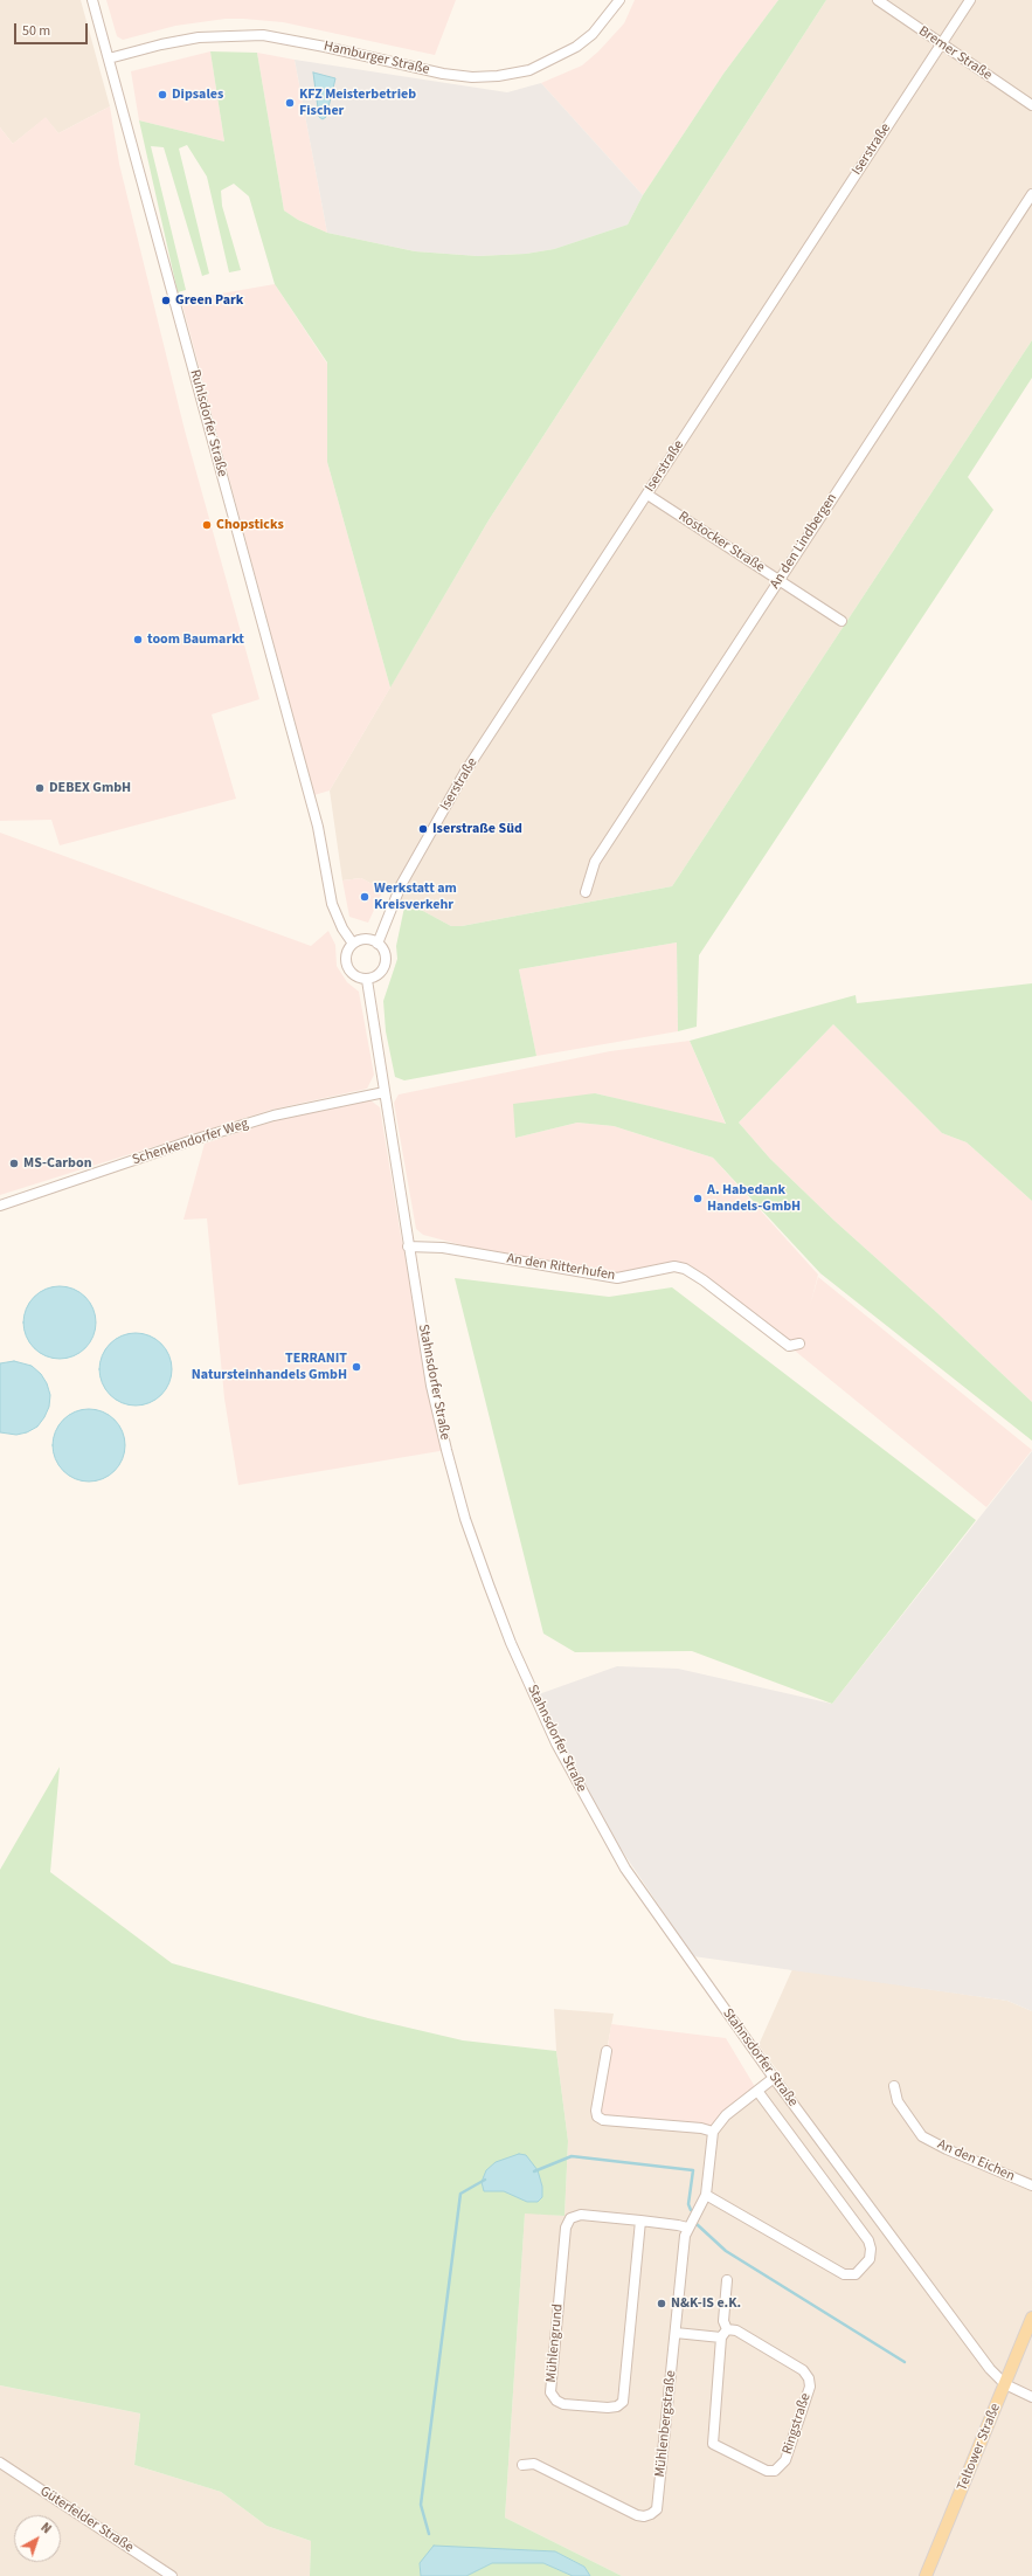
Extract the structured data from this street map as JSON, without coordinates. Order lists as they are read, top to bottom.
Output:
{
  "streets": {
    "main road": ["Teltower Straße"],
    "street": [
      "Bremer Straße",
      "Hamburger Straße",
      "Iserstraße",
      "Ruhlsdorfer Straße",
      "An den Lindbergen",
      "Rostocker Straße",
      "Schenkendorfer Weg",
      "An den Ritterhufen",
      "Stahnsdorfer Straße",
      "An den Eichen",
      "Mühlengrund",
      "Mühlenbergstraße",
      "Ringstraße",
      "Güterfelder Straße"
    ]
  },
  "crossings": [
    ["Bremer Straße", "Iserstraße"],
    ["Hamburger Straße", "Ruhlsdorfer Straße"],
    ["Iserstraße", "Ruhlsdorfer Straße"],
    ["Iserstraße", "Rostocker Straße"],
    ["Iserstraße", "Stahnsdorfer Straße"],
    ["Ruhlsdorfer Straße", "Stahnsdorfer Straße"],
    ["An den Lindbergen", "Rostocker Straße"],
    ["Schenkendorfer Weg", "Stahnsdorfer Straße"],
    ["An den Ritterhufen", "Stahnsdorfer Straße"],
    ["Stahnsdorfer Straße", "Teltower Straße"],
    ["Mühlengrund", "Mühlenbergstraße"],
    ["Mühlenbergstraße", "Ringstraße"]
  ],
  "places": [
    "Dipsales",
    "KFZ Meisterbetrieb Fischer",
    "Green Park",
    "Chopsticks",
    "toom Baumarkt",
    "DEBEX GmbH",
    "Iserstraße Süd",
    "Werkstatt am Kreisverkehr",
    "MS-Carbon",
    "A. Habedank Handels-GmbH",
    "TERRANIT Natursteinhandels GmbH",
    "N&K-IS e.K."
  ],
  "scale_bar": "50 m",
  "north": "top right"
}
